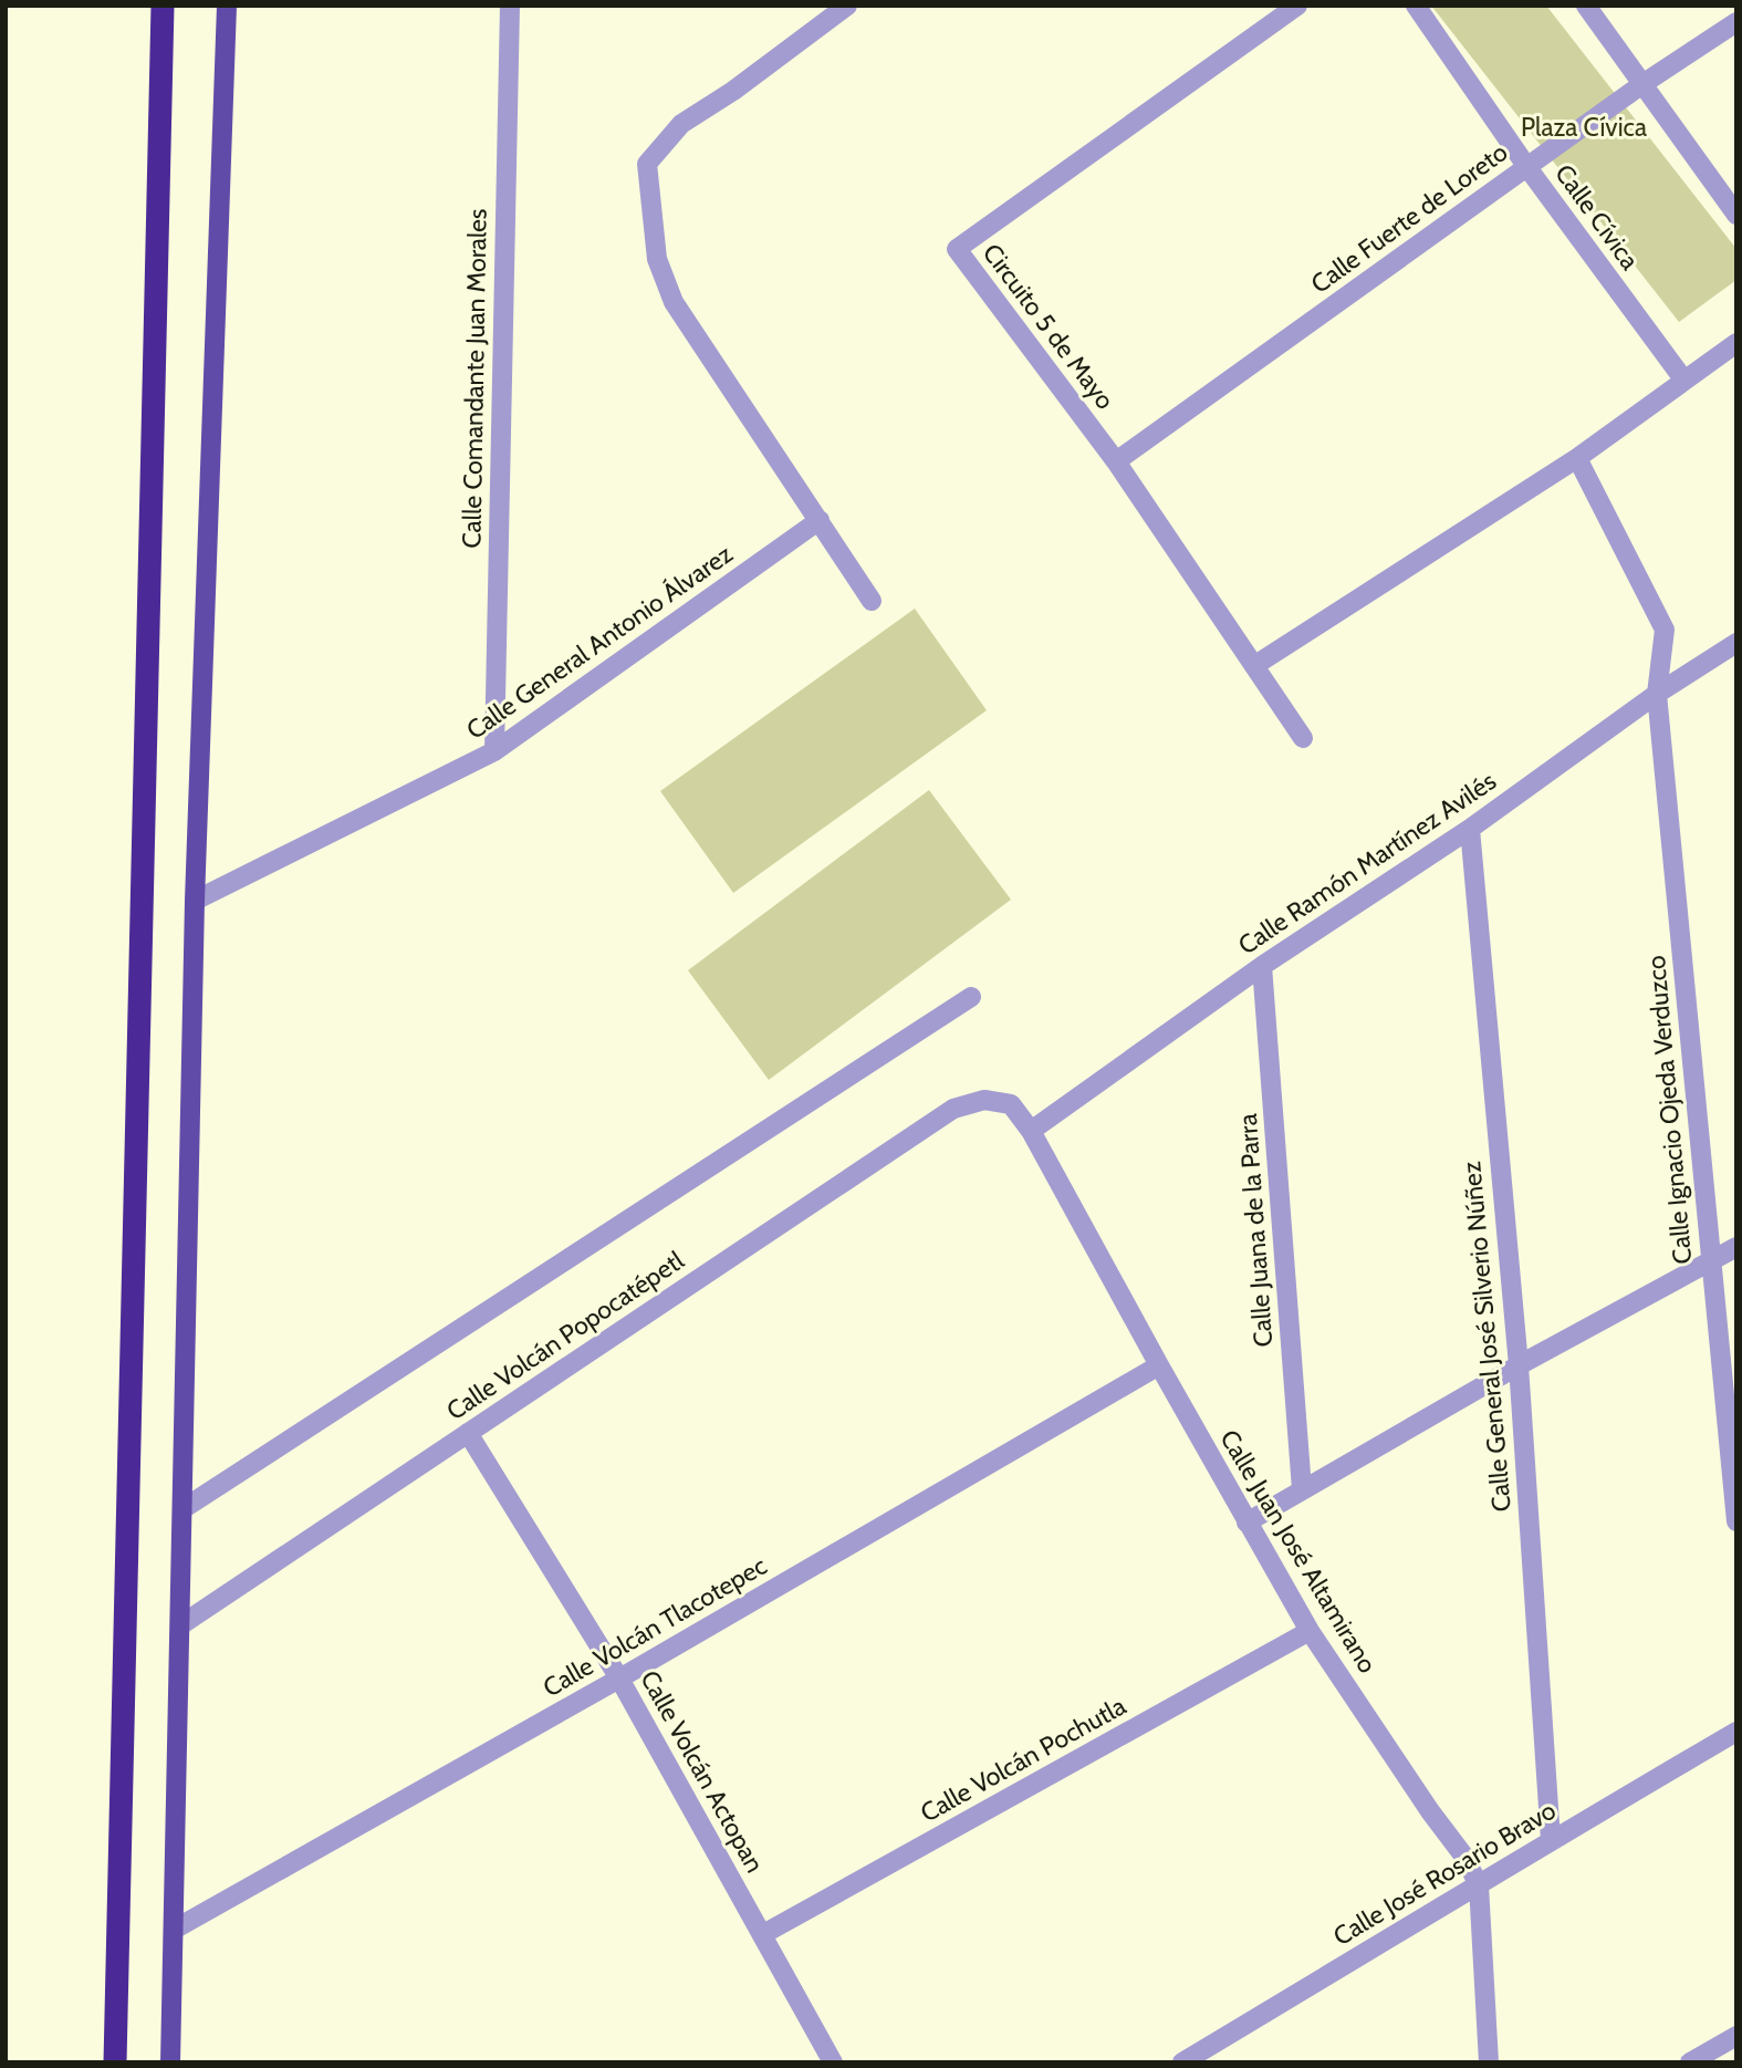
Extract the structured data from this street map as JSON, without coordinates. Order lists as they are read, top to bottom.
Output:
{
  "streets": {
    "street": [
      "Calle Cívica",
      "Calle Fuerte de Loreto",
      "Circuito 5 de Mayo",
      "Calle Comandante Juan Morales",
      "Calle General Antonio Álvarez",
      "Calle Ramón Martínez Avilés",
      "Calle Ignacio Ojeda Verduzco",
      "Calle Juana de la Parra",
      "Calle Volcán Popocatépetl",
      "Calle General José Silverio Núñez",
      "Calle Juan José Altamirano",
      "Calle Volcán Tlacotepec",
      "Calle Volcán Pochutla",
      "Calle Volcán Actopan",
      "Calle José Rosario Bravo"
    ]
  },
  "crossings": [
    ["Calle Cívica", "Calle Fuerte de Loreto"],
    ["Calle Fuerte de Loreto", "Circuito 5 de Mayo"],
    ["Calle Comandante Juan Morales", "Calle General Antonio Álvarez"],
    ["Calle Ramón Martínez Avilés", "Calle Ignacio Ojeda Verduzco"],
    ["Calle Ramón Martínez Avilés", "Calle Juana de la Parra"],
    ["Calle Ramón Martínez Avilés", "Calle General José Silverio Núñez"],
    ["Calle Ramón Martínez Avilés", "Calle Juan José Altamirano"],
    ["Calle Volcán Popocatépetl", "Calle Juan José Altamirano"],
    ["Calle Volcán Popocatépetl", "Calle Volcán Actopan"],
    ["Calle General José Silverio Núñez", "Calle José Rosario Bravo"],
    ["Calle Juan José Altamirano", "Calle Volcán Tlacotepec"],
    ["Calle Juan José Altamirano", "Calle Volcán Pochutla"],
    ["Calle Juan José Altamirano", "Calle José Rosario Bravo"],
    ["Calle Volcán Tlacotepec", "Calle Volcán Actopan"],
    ["Calle Volcán Pochutla", "Calle Volcán Actopan"]
  ],
  "parks": ["Plaza Cívica"]
}
